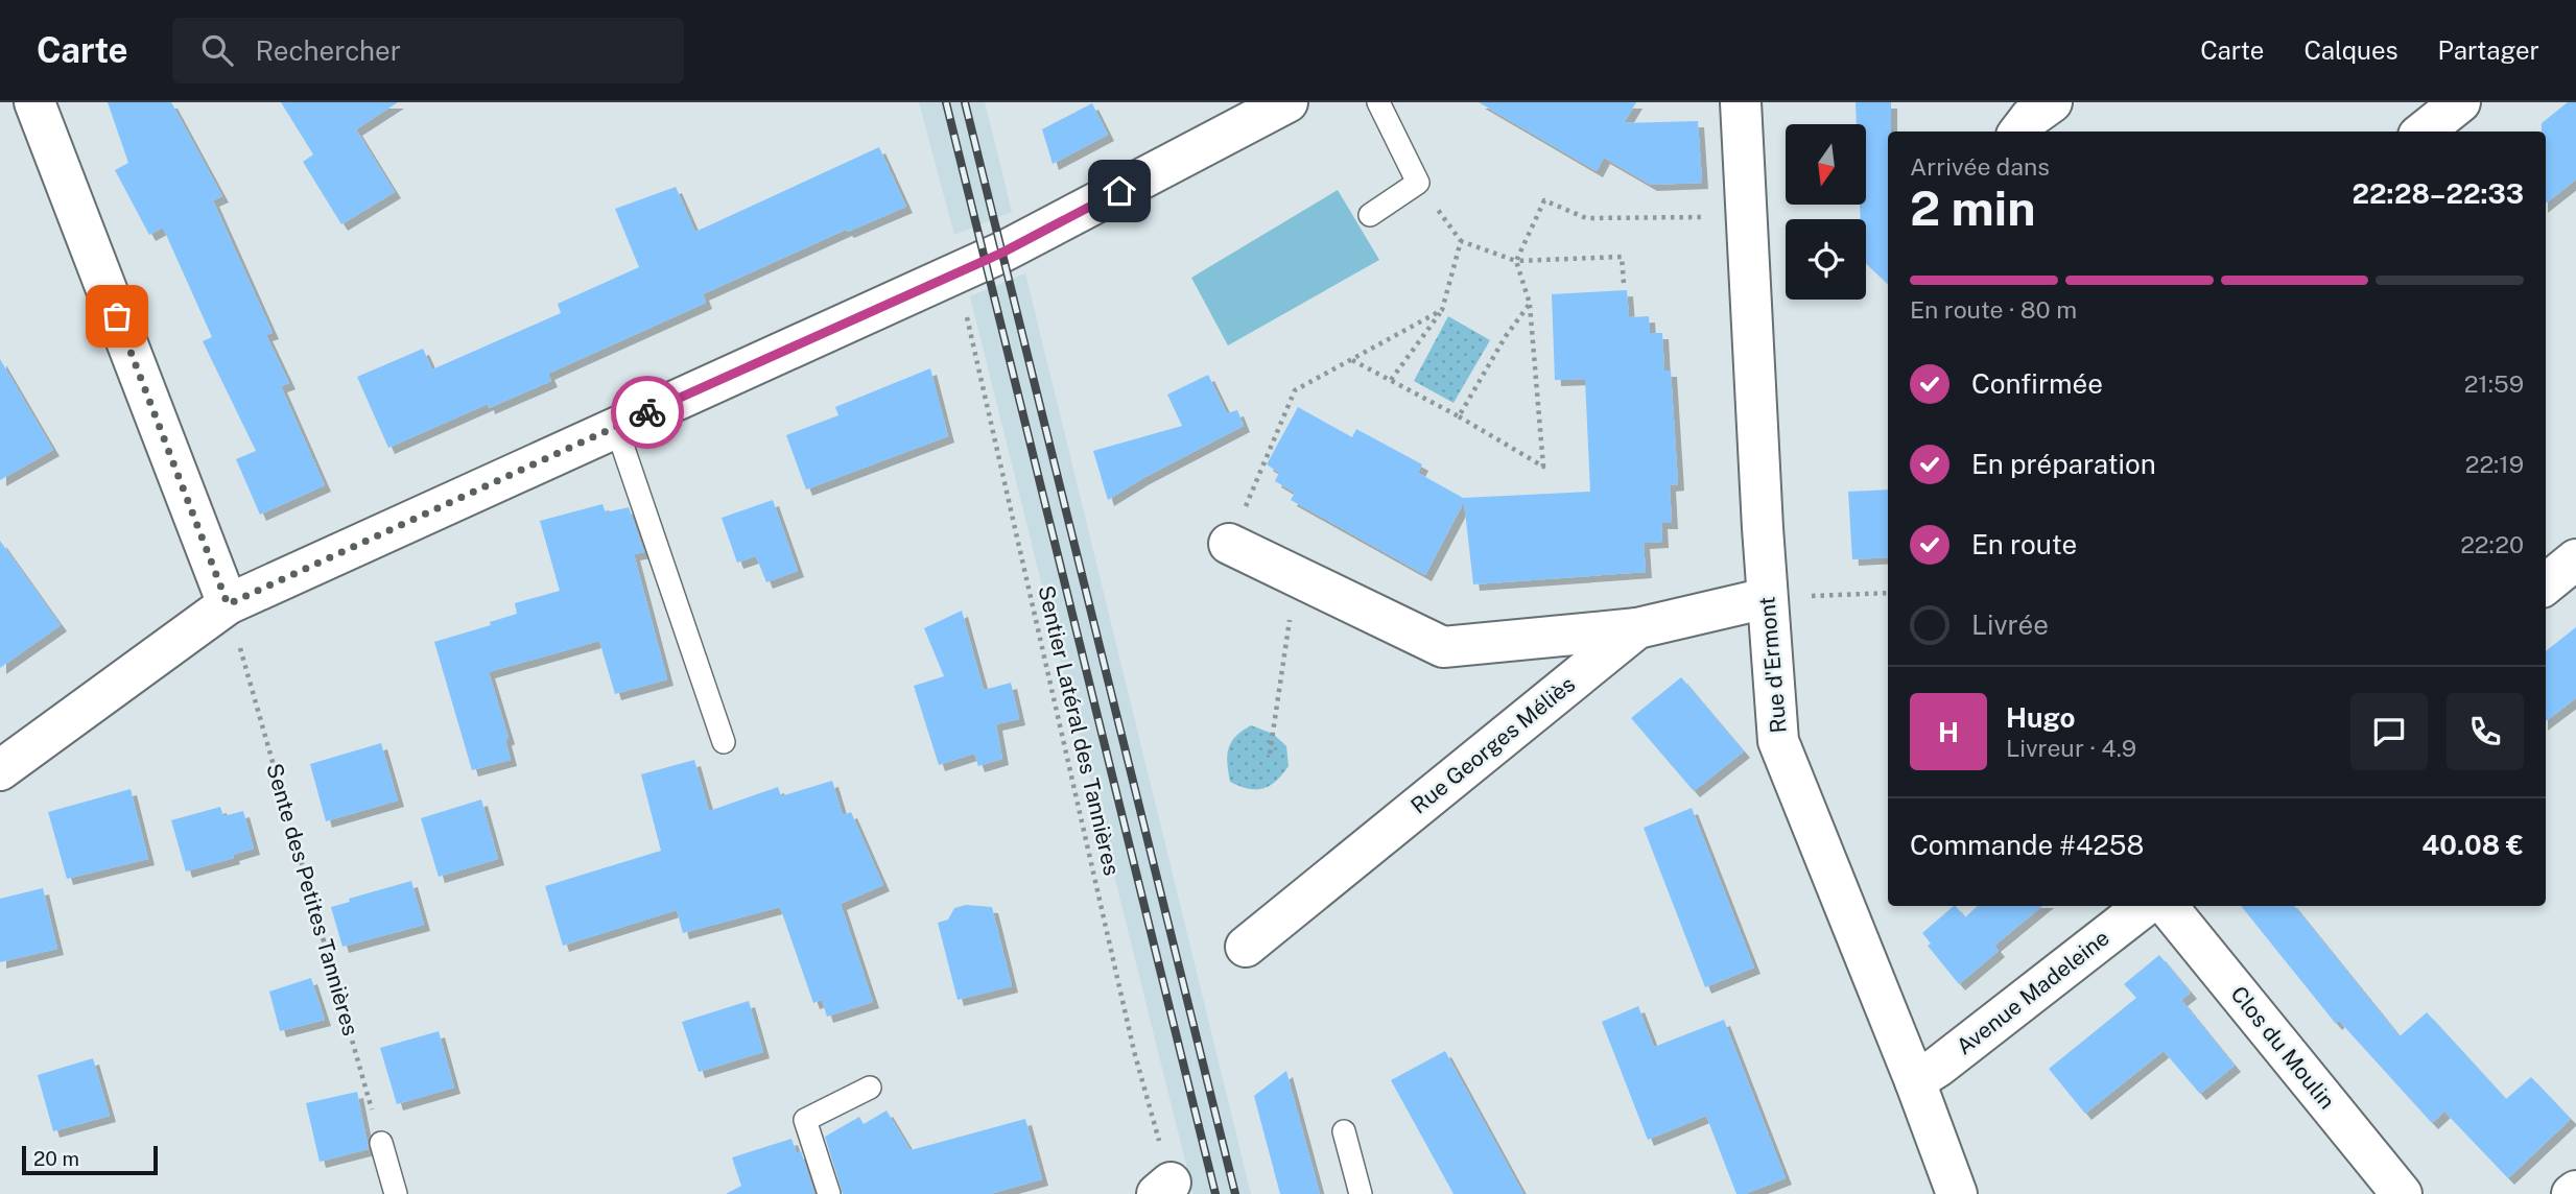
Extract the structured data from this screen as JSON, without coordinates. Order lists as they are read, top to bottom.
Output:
{
  "streets": {
    "street": [
      "Rue d'Ermont",
      "Rue Georges Méliès",
      "Avenue Madeleine",
      "Clos du Moulin"
    ],
    "path": ["Sentier Latéral des Tannières", "Sente des Petites Tannières"]
  },
  "crossings": [
    ["Rue d'Ermont", "Rue Georges Méliès"],
    ["Rue d'Ermont", "Avenue Madeleine"]
  ],
  "scale_bar": "20 m",
  "north": "bottom",
  "page": {
    "header": "Carte",
    "search": "Rechercher",
    "nav": ["Carte", "Calques", "Partager"],
    "heading": ["2 min", "Arrivée dans", "22:28–22:33"],
    "panel": [
      "Hugo",
      "Livreur · 4.9",
      "Commande #4258",
      "40.08 €"
    ],
    "bar": "En route · 80 m",
    "list": [
      ["Confirmée", "21:59"],
      ["En préparation", "22:19"],
      ["En route", "22:20"],
      "Livrée"
    ],
    "round": "H",
    "scale": "20 m"
  }
}
